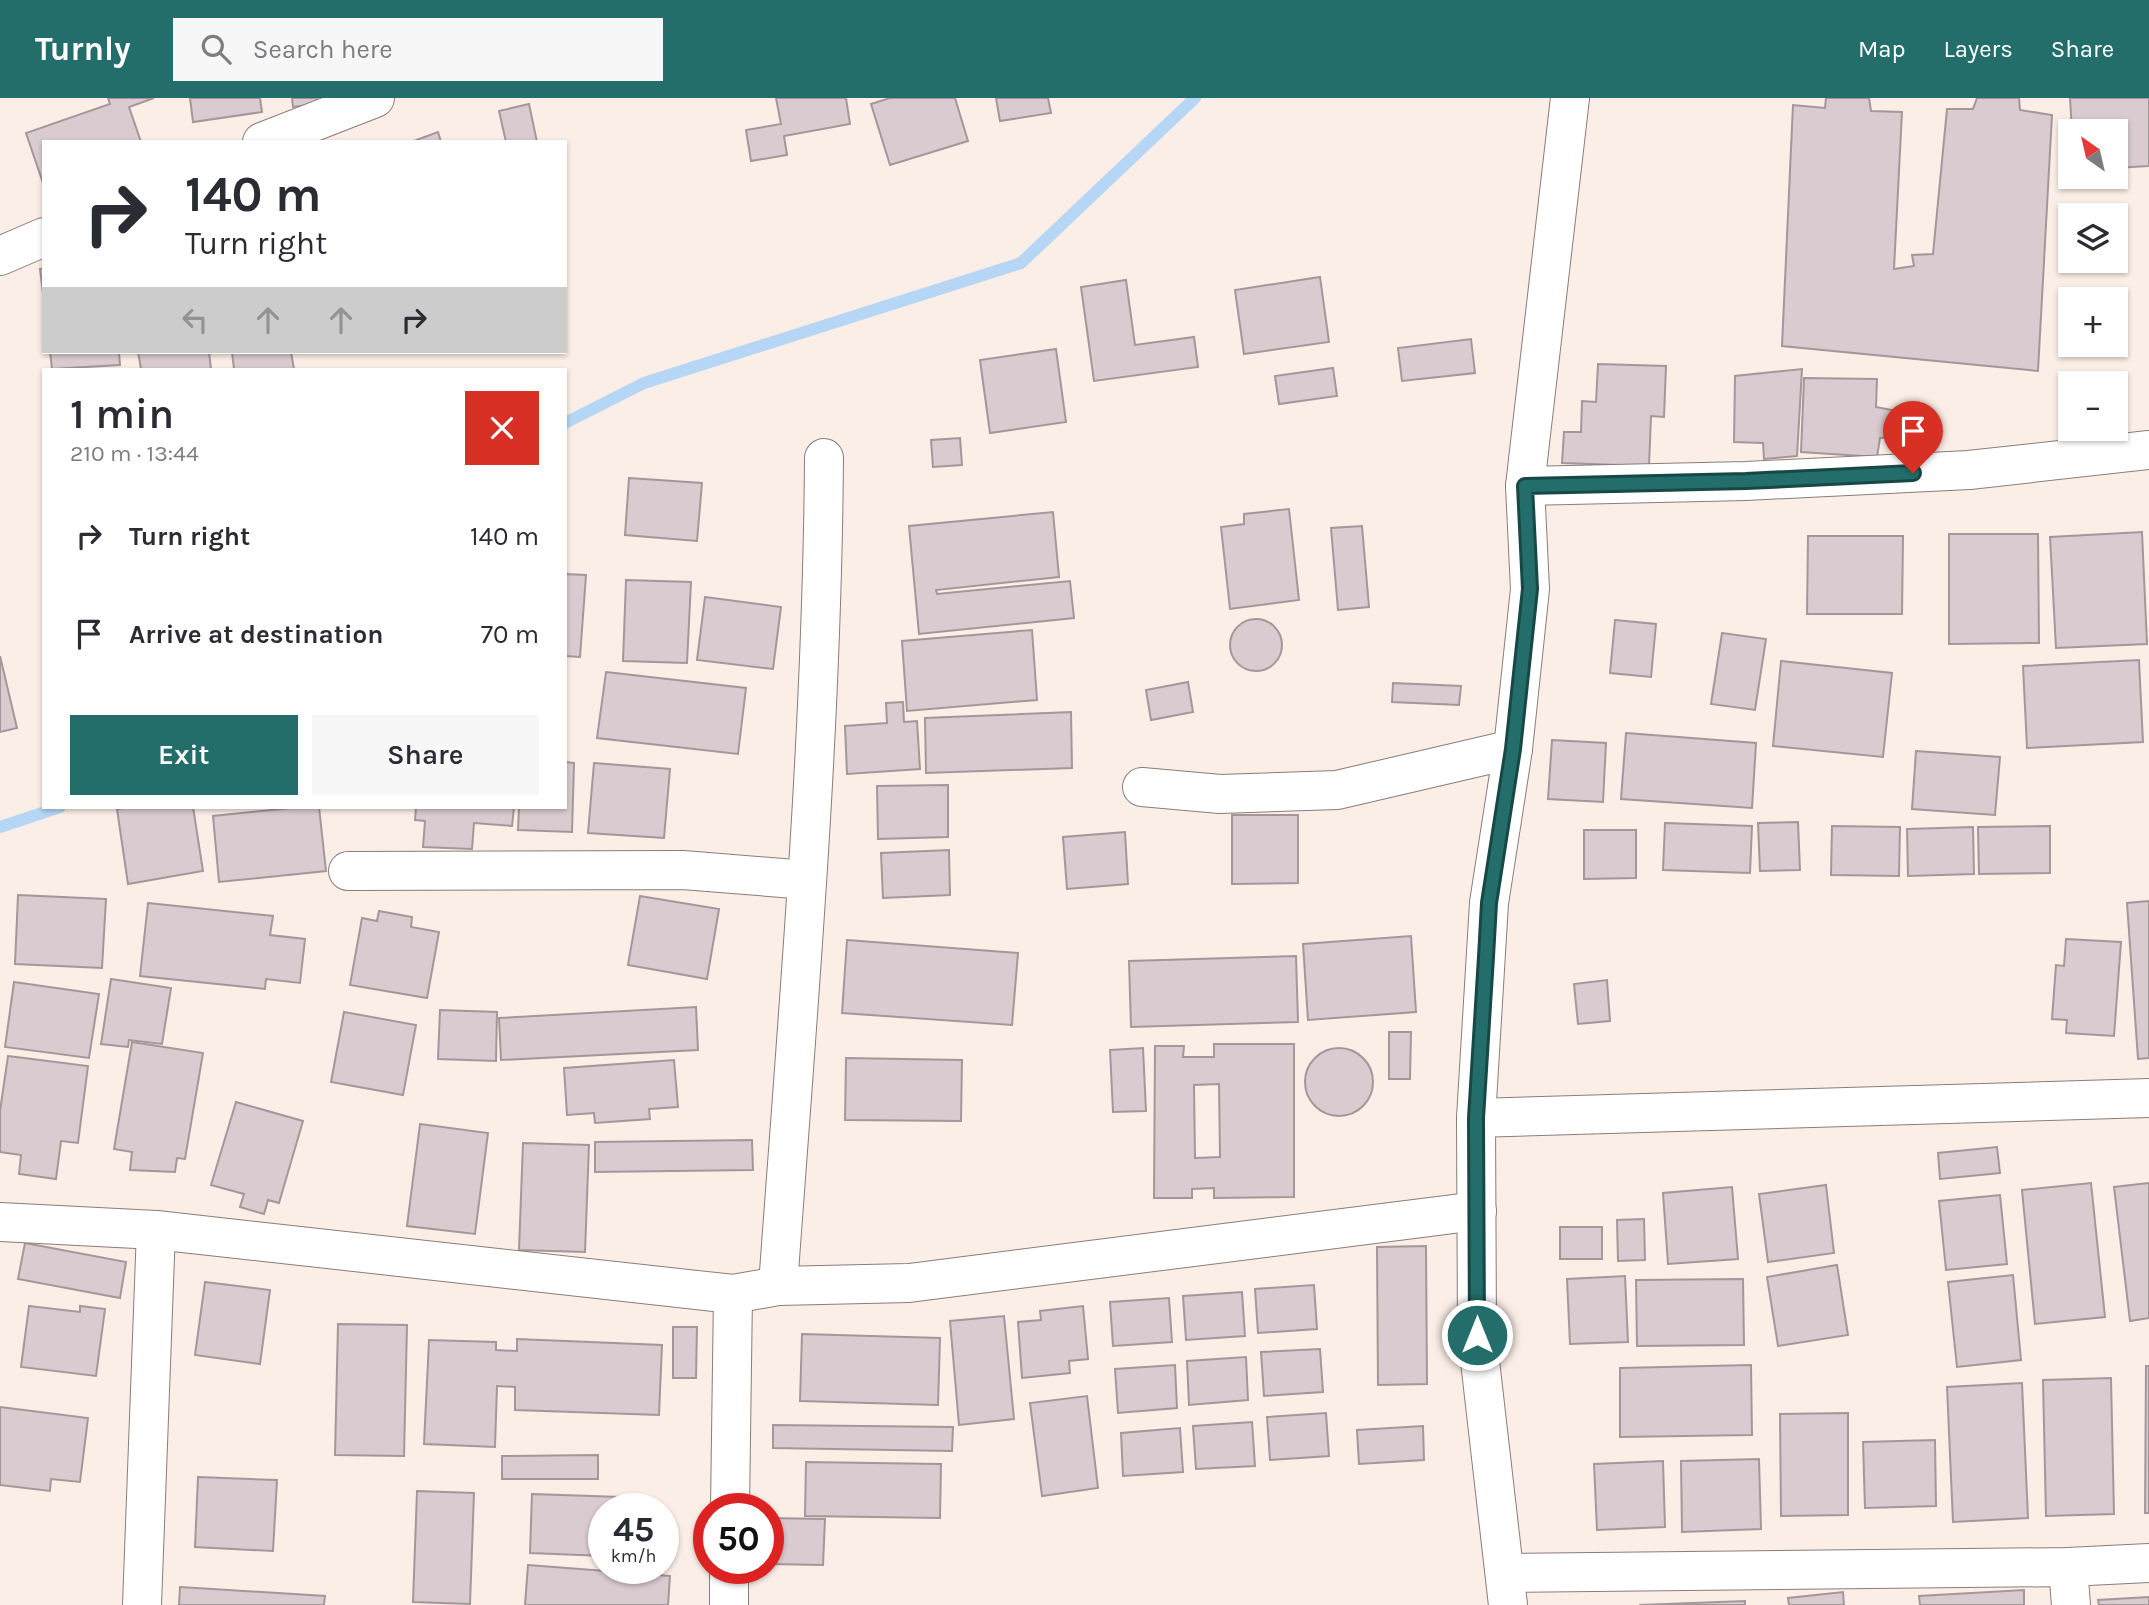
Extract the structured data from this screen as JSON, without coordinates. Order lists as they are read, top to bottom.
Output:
{
  "north": "top left",
  "page": {
    "header": "Turnly",
    "search": "Search here",
    "nav": ["Map", "Layers", "Share"],
    "map_buttons": ["+", "−"],
    "turn": ["140 m", "Turn right"],
    "heading": ["1 min", "210 m · 13:44"],
    "list": [
      {
        "name": "Turn right",
        "value": "140 m"
      },
      {
        "name": "Arrive at destination",
        "value": "70 m"
      }
    ],
    "buttons": ["Exit", "Share"],
    "speed": "45 km/h",
    "limit": "50"
  }
}
